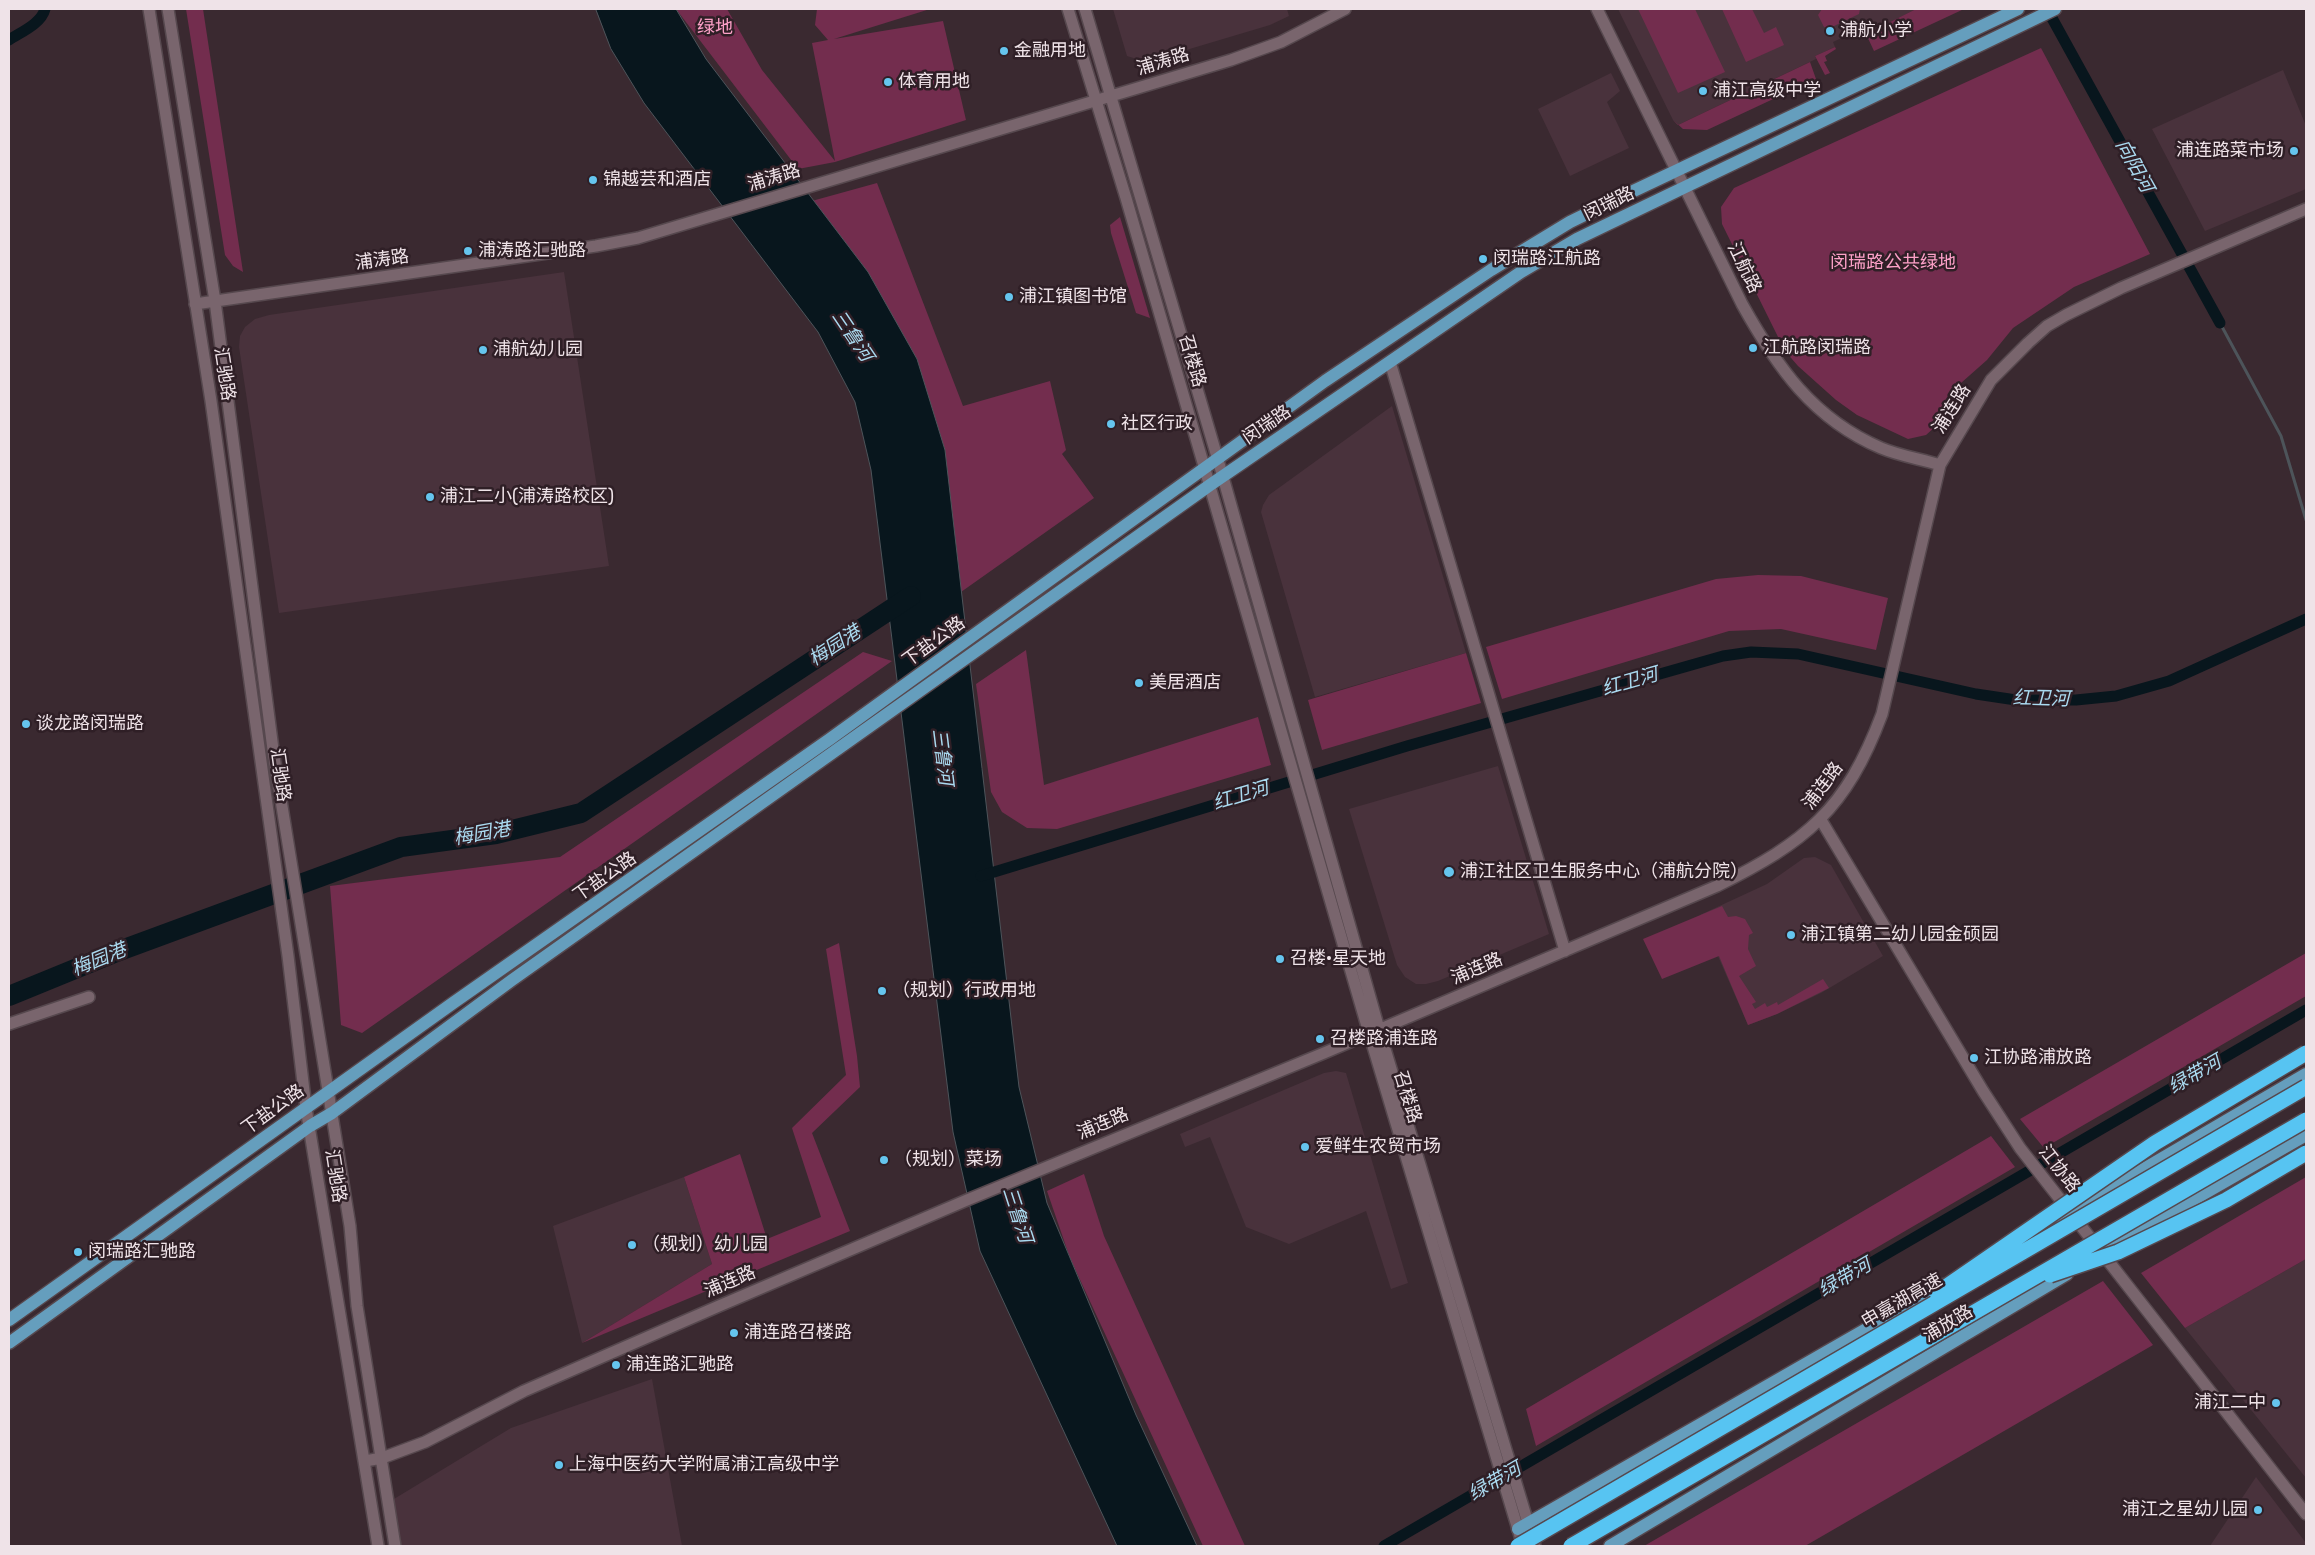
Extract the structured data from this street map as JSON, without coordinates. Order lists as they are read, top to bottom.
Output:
{
  "streets": {
    "highway": ["申嘉湖高速"],
    "main road": ["闵瑞路", "下盐公路", "浦放路"],
    "street": [
      "浦涛路",
      "江航路",
      "召楼路",
      "汇驰路",
      "浦连路",
      "江协路"
    ]
  },
  "crossings": [
    ["浦涛路", "召楼路"],
    ["浦涛路", "汇驰路"],
    ["闵瑞路", "江航路"],
    ["闵瑞路", "召楼路"],
    ["闵瑞路", "下盐公路"],
    ["江航路", "浦连路"],
    ["召楼路", "浦连路"],
    ["召楼路", "下盐公路"],
    ["汇驰路", "浦连路"],
    ["汇驰路", "下盐公路"],
    ["浦连路", "江协路"],
    ["江协路", "浦放路"]
  ],
  "water": [
    "向阳河",
    "三鲁河",
    "梅园港",
    "红卫河",
    "绿带河"
  ],
  "parks": ["绿地", "闵瑞路公共绿地"],
  "places": [
    "浦航小学",
    "金融用地",
    "体育用地",
    "浦江高级中学",
    "浦连路菜市场",
    "锦越芸和酒店",
    "浦涛路汇驰路",
    "闵瑞路江航路",
    "浦江镇图书馆",
    "江航路闵瑞路",
    "浦航幼儿园",
    "社区行政",
    "浦江二小(浦涛路校区)",
    "美居酒店",
    "谈龙路闵瑞路",
    "浦江社区卫生服务中心（浦航分院）",
    "浦江镇第二幼儿园金硕园",
    "召楼·星天地",
    "（规划）行政用地",
    "召楼路浦连路",
    "江协路浦放路",
    "爱鲜生农贸市场",
    "（规划）菜场",
    "（规划）幼儿园",
    "闵瑞路汇驰路",
    "浦连路召楼路",
    "浦连路汇驰路",
    "浦江二中",
    "上海中医药大学附属浦江高级中学",
    "浦江之星幼儿园"
  ]
}
